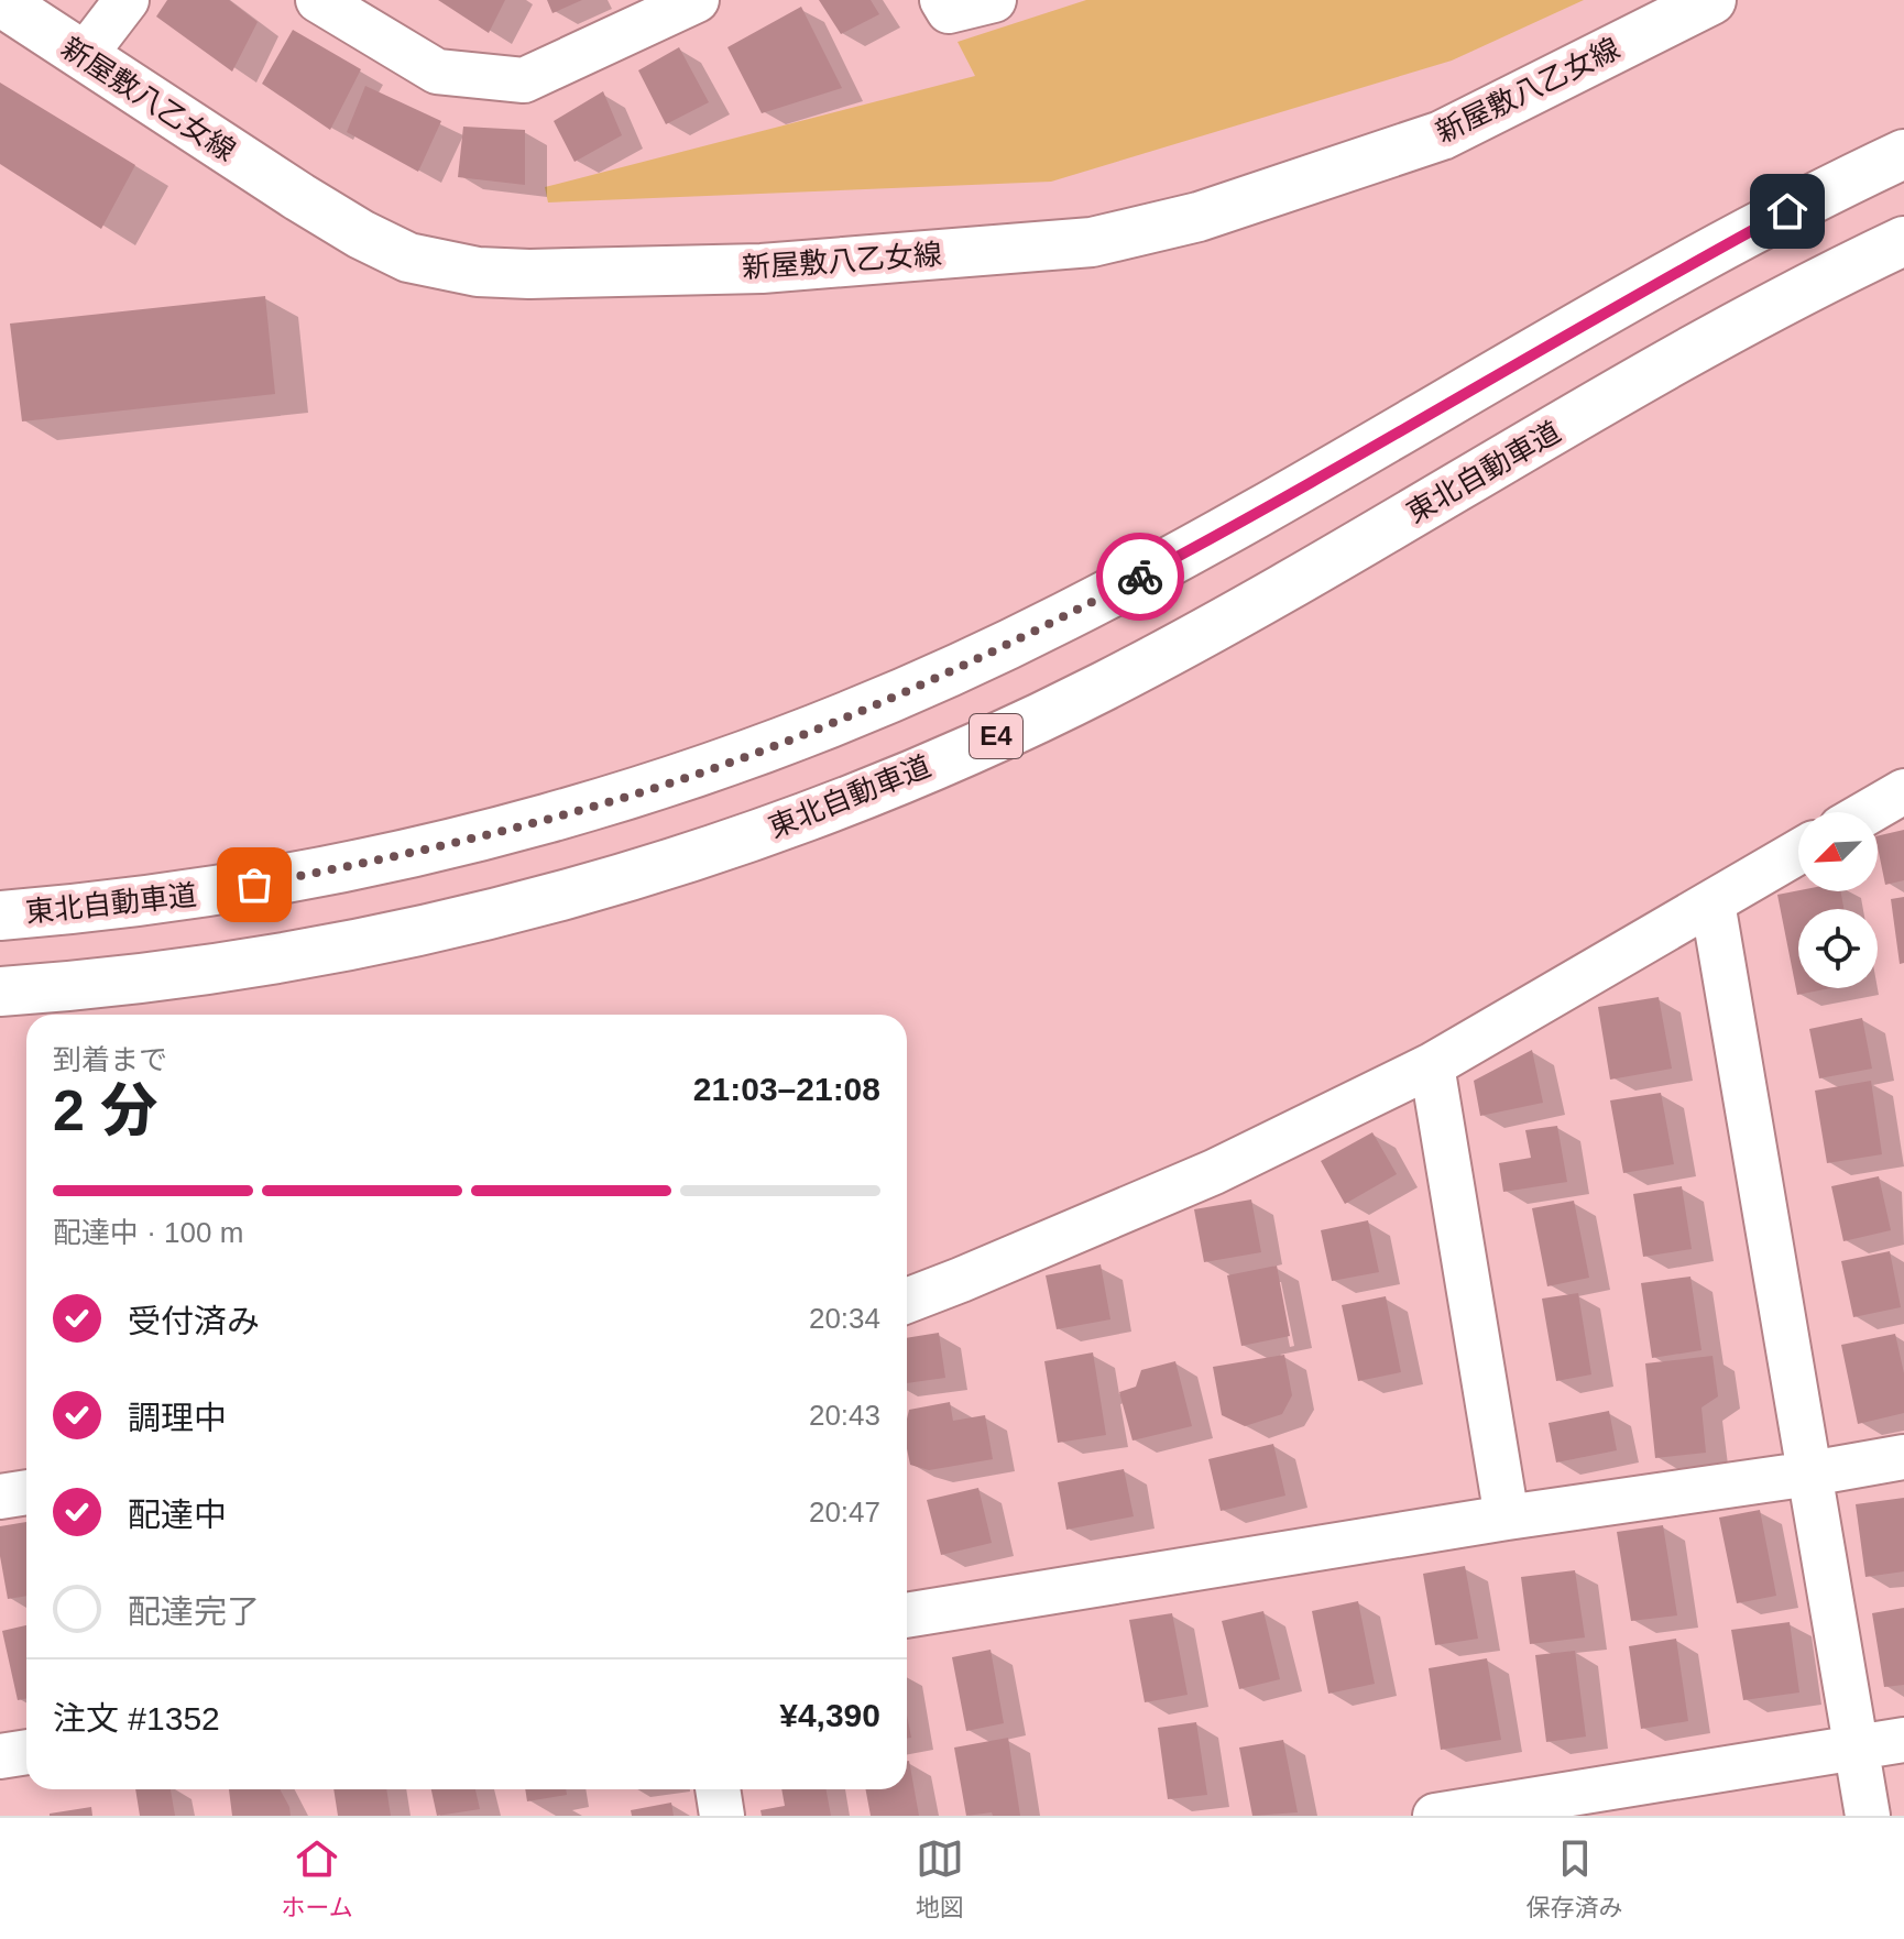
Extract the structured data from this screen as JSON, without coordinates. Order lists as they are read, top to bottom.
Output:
{
  "streets": {
    "main road": ["新屋敷八乙女線", "東北自動車道", "E4"]
  },
  "north": "bottom left",
  "page": {
    "heading": ["2 分", "到着まで", "21:03–21:08"],
    "panel": ["注文 #1352", "¥4,390"],
    "bar": "配達中 · 100 m",
    "list": [
      ["受付済み", "20:34"],
      ["調理中", "20:43"],
      ["配達中", "20:47"],
      "配達完了"
    ],
    "tabs": ["ホーム", "地図", "保存済み"]
  }
}
